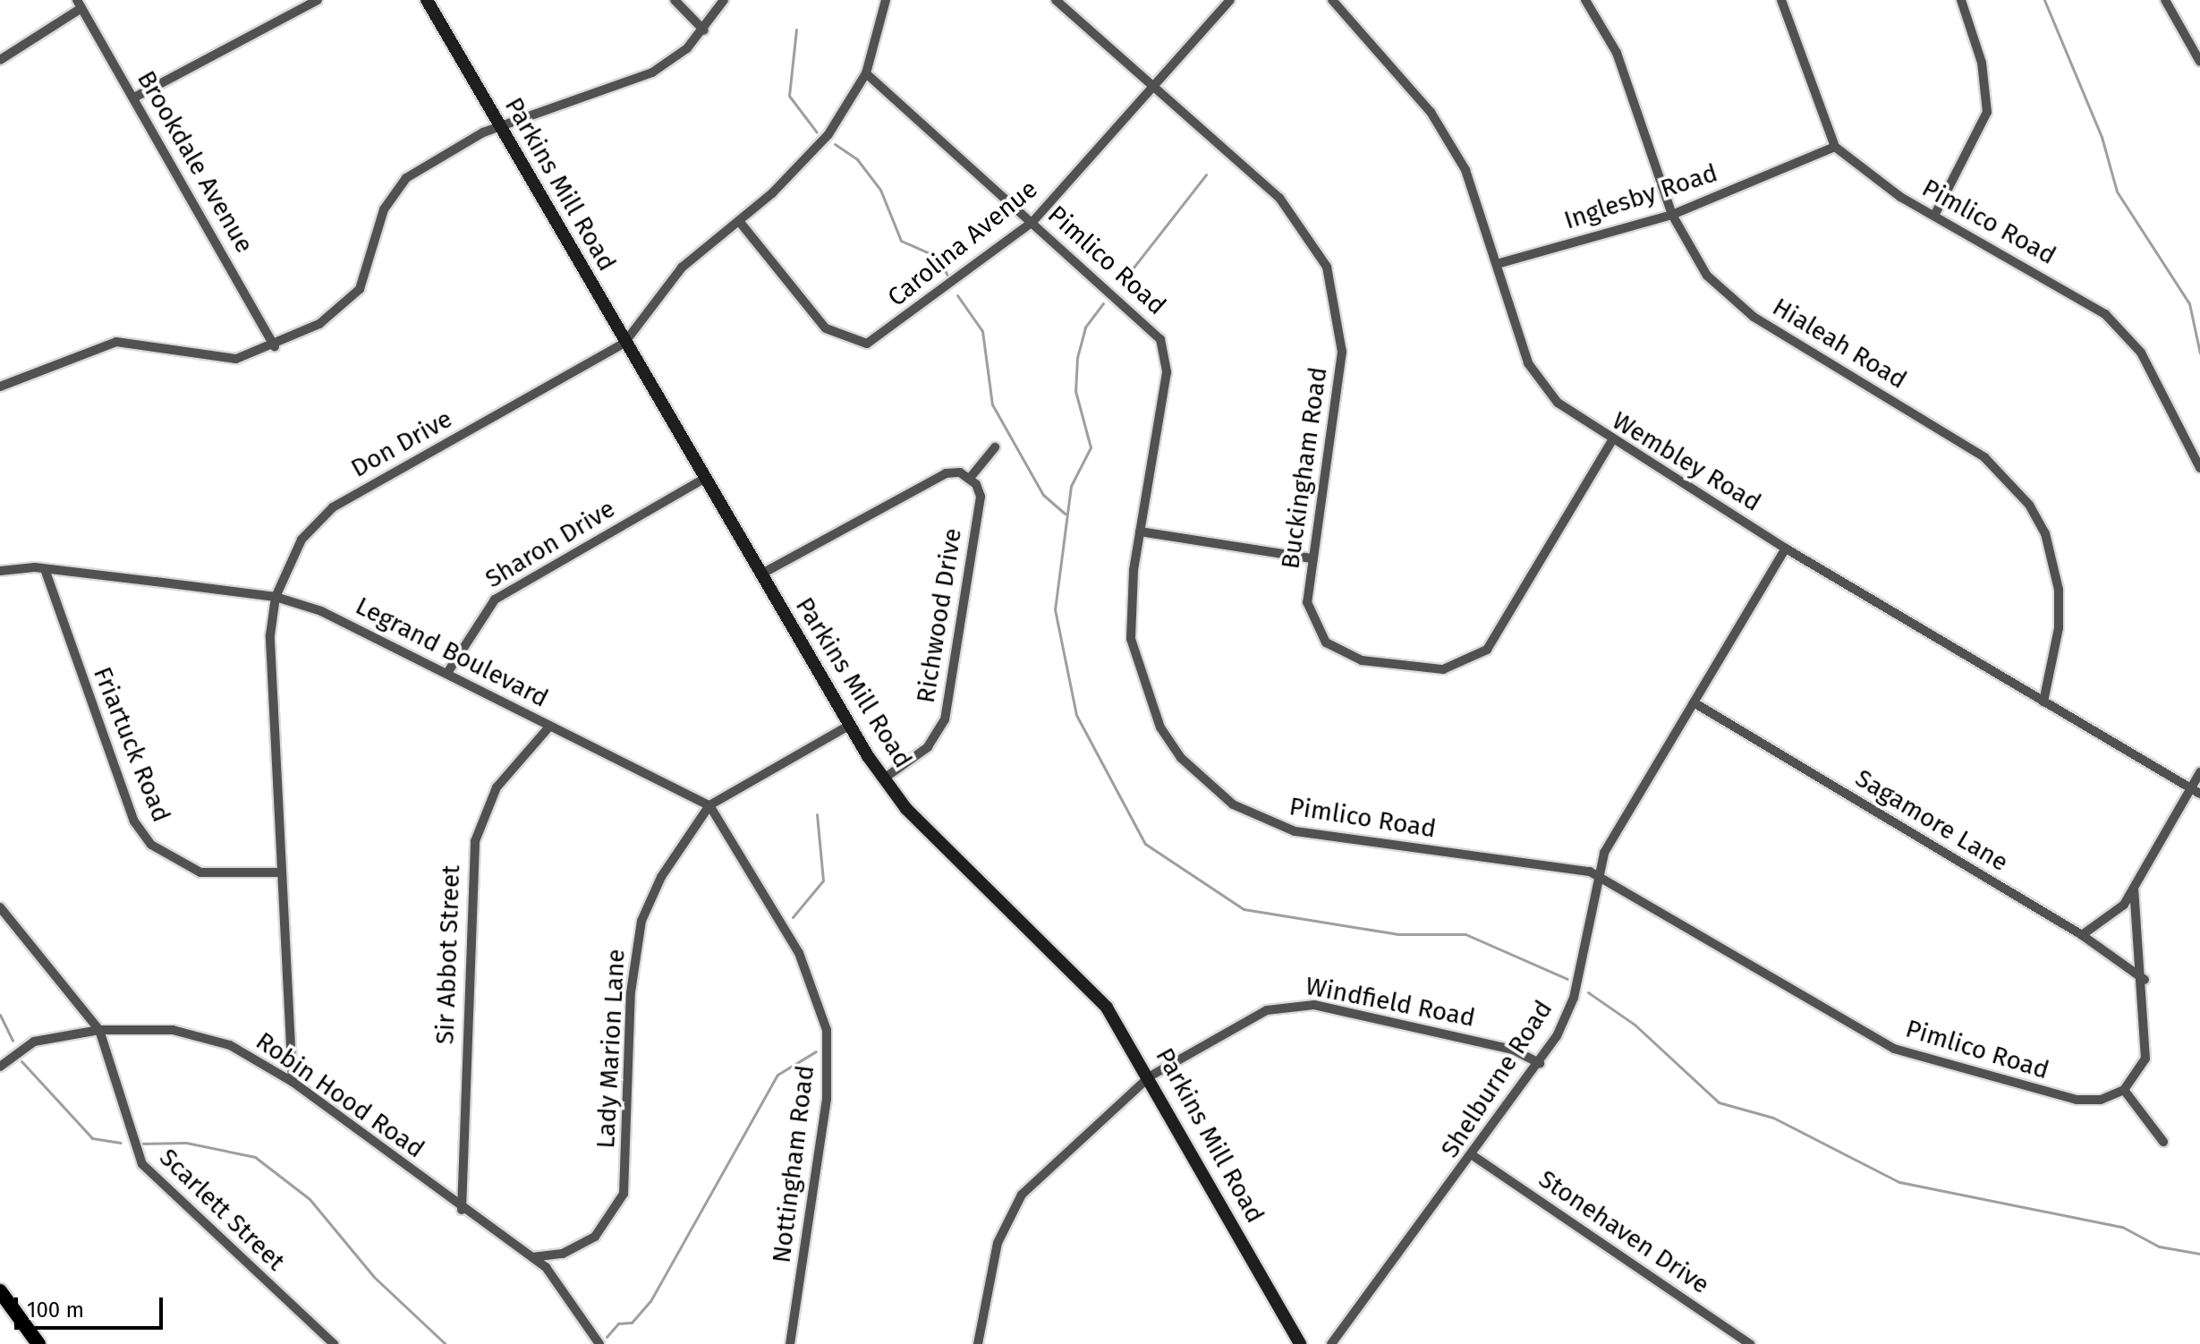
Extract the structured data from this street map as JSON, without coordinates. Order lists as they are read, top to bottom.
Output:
{
  "streets": {
    "street": [
      "Brookdale Avenue",
      "Parkins Mill Road",
      "Inglesby Road",
      "Pimlico Road",
      "Carolina Avenue",
      "Hialeah Road",
      "Don Drive",
      "Wembley Road",
      "Buckingham Road",
      "Sharon Drive",
      "Richwood Drive",
      "Legrand Boulevard",
      "Friartuck Road",
      "Sagamore Lane",
      "Sir Abbot Street",
      "Windfield Road",
      "Lady Marion Lane",
      "Shelburne Road",
      "Robin Hood Road",
      "Nottingham Road",
      "Scarlett Street",
      "Stonehaven Drive"
    ]
  },
  "crossings": [
    ["Parkins Mill Road", "Don Drive"],
    ["Parkins Mill Road", "Sharon Drive"],
    ["Parkins Mill Road", "Richwood Drive"],
    ["Parkins Mill Road", "Windfield Road"],
    ["Inglesby Road", "Pimlico Road"],
    ["Inglesby Road", "Hialeah Road"],
    ["Inglesby Road", "Wembley Road"],
    ["Pimlico Road", "Carolina Avenue"],
    ["Pimlico Road", "Don Drive"],
    ["Pimlico Road", "Shelburne Road"],
    ["Carolina Avenue", "Don Drive"],
    ["Carolina Avenue", "Buckingham Road"],
    ["Hialeah Road", "Wembley Road"],
    ["Don Drive", "Legrand Boulevard"],
    ["Don Drive", "Friartuck Road"],
    ["Don Drive", "Robin Hood Road"],
    ["Wembley Road", "Buckingham Road"],
    ["Wembley Road", "Shelburne Road"],
    ["Sharon Drive", "Legrand Boulevard"],
    ["Legrand Boulevard", "Friartuck Road"],
    ["Legrand Boulevard", "Sir Abbot Street"],
    ["Legrand Boulevard", "Lady Marion Lane"],
    ["Legrand Boulevard", "Nottingham Road"],
    ["Sagamore Lane", "Shelburne Road"],
    ["Sir Abbot Street", "Robin Hood Road"],
    ["Windfield Road", "Shelburne Road"],
    ["Lady Marion Lane", "Robin Hood Road"],
    ["Lady Marion Lane", "Nottingham Road"],
    ["Shelburne Road", "Stonehaven Drive"],
    ["Robin Hood Road", "Scarlett Street"]
  ],
  "scale_bar": "100 m"
}
